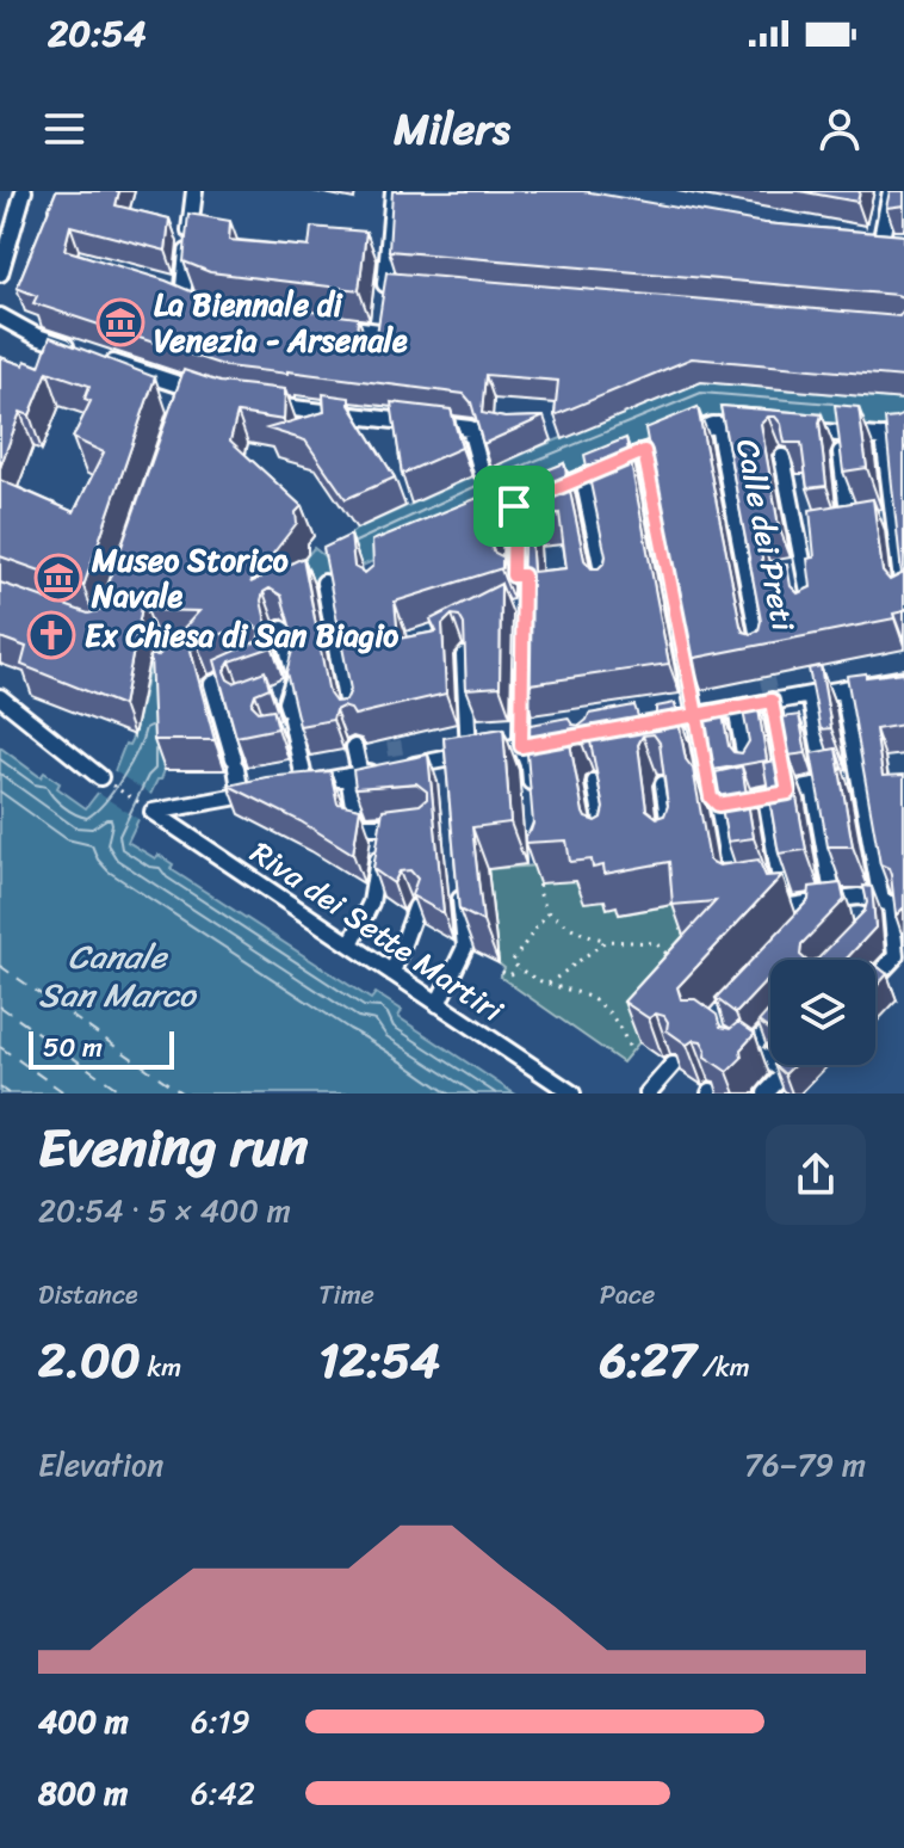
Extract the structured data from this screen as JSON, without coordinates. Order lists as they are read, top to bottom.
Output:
{
  "streets": {
    "street": ["Calle dei Preti", "Riva dei Sette Martiri"]
  },
  "water": ["Canale San Marco"],
  "places": {
    "museum": ["La Biennale di Venezia - Arsenale", "Museo Storico Navale"],
    "church": ["Ex Chiesa di San Biagio"]
  },
  "scale_bar": "50 m",
  "page": {
    "status": "20:54",
    "header": "Milers",
    "scale": "50 m",
    "heading": ["Evening run", "20:54 · 5 × 400 m"],
    "stats": [
      ["Distance", "2.00 km"],
      ["Time", "12:54"],
      ["Pace", "6:27 /km"]
    ],
    "chart": ["Elevation", "76–79 m"],
    "list": [
      {
        "name": "400 m",
        "note": "6:19"
      },
      {
        "name": "800 m",
        "note": "6:42"
      }
    ]
  }
}
